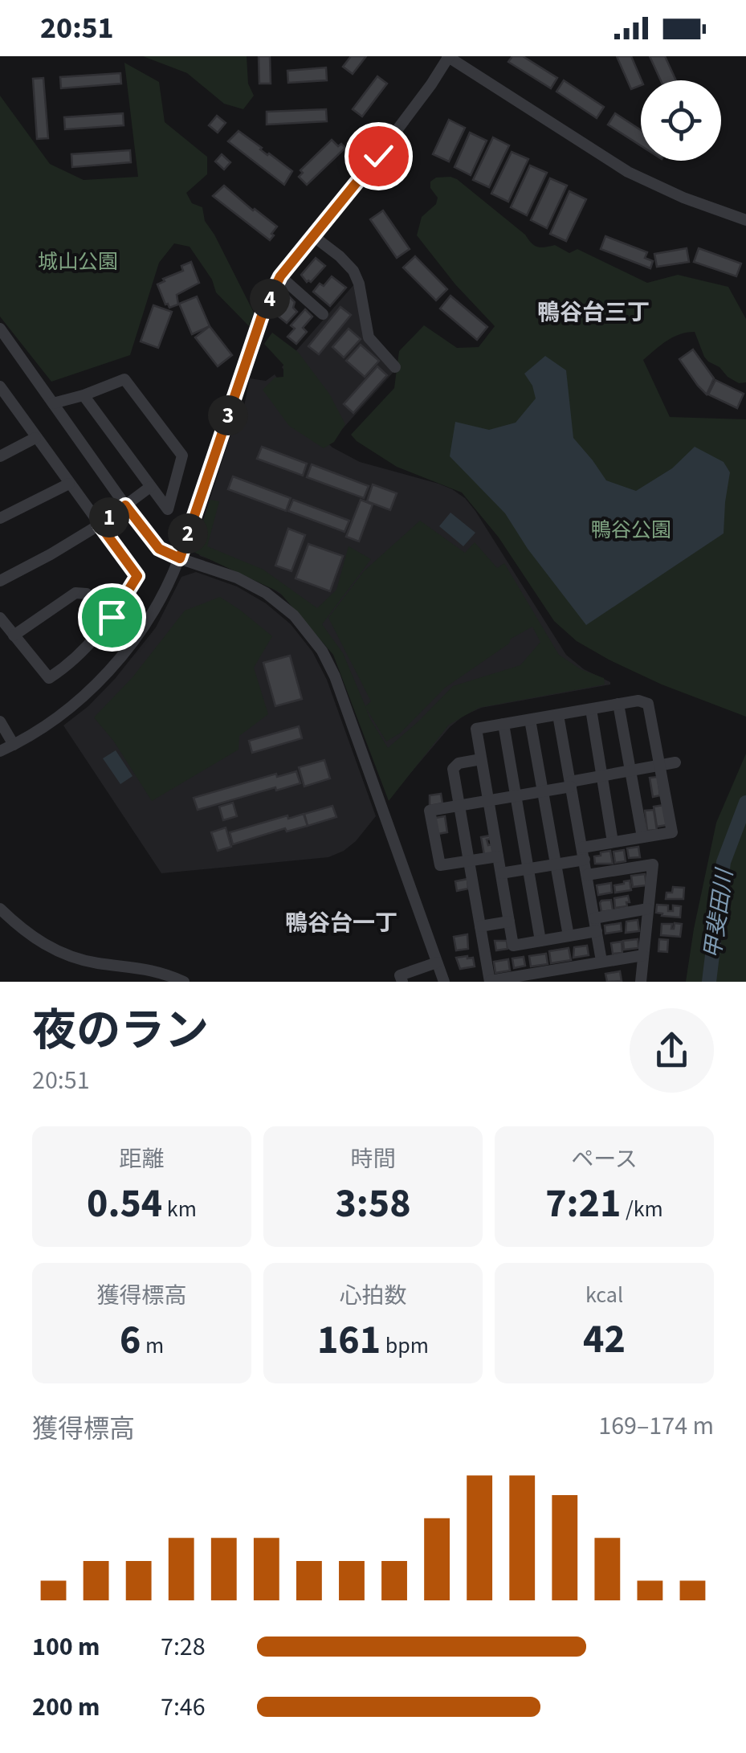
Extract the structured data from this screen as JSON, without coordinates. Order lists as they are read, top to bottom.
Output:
{
  "districts": ["鴨谷台三丁", "鴨谷台一丁"],
  "water": ["甲斐田川"],
  "parks": ["城山公園", "鴨谷公園"],
  "page": {
    "status": "20:51",
    "pins": [
      "4",
      "3",
      "1",
      "2"
    ],
    "heading": ["夜のラン", "20:51"],
    "stats": [
      ["距離", "0.54 km"],
      ["時間", "3:58"],
      ["ペース", "7:21 /km"],
      ["獲得標高", "6 m"],
      ["心拍数", "161 bpm"],
      ["kcal", "42"]
    ],
    "chart": ["獲得標高", "169–174 m"],
    "list": [
      {
        "name": "100 m",
        "note": "7:28"
      },
      {
        "name": "200 m",
        "note": "7:46"
      }
    ]
  }
}
